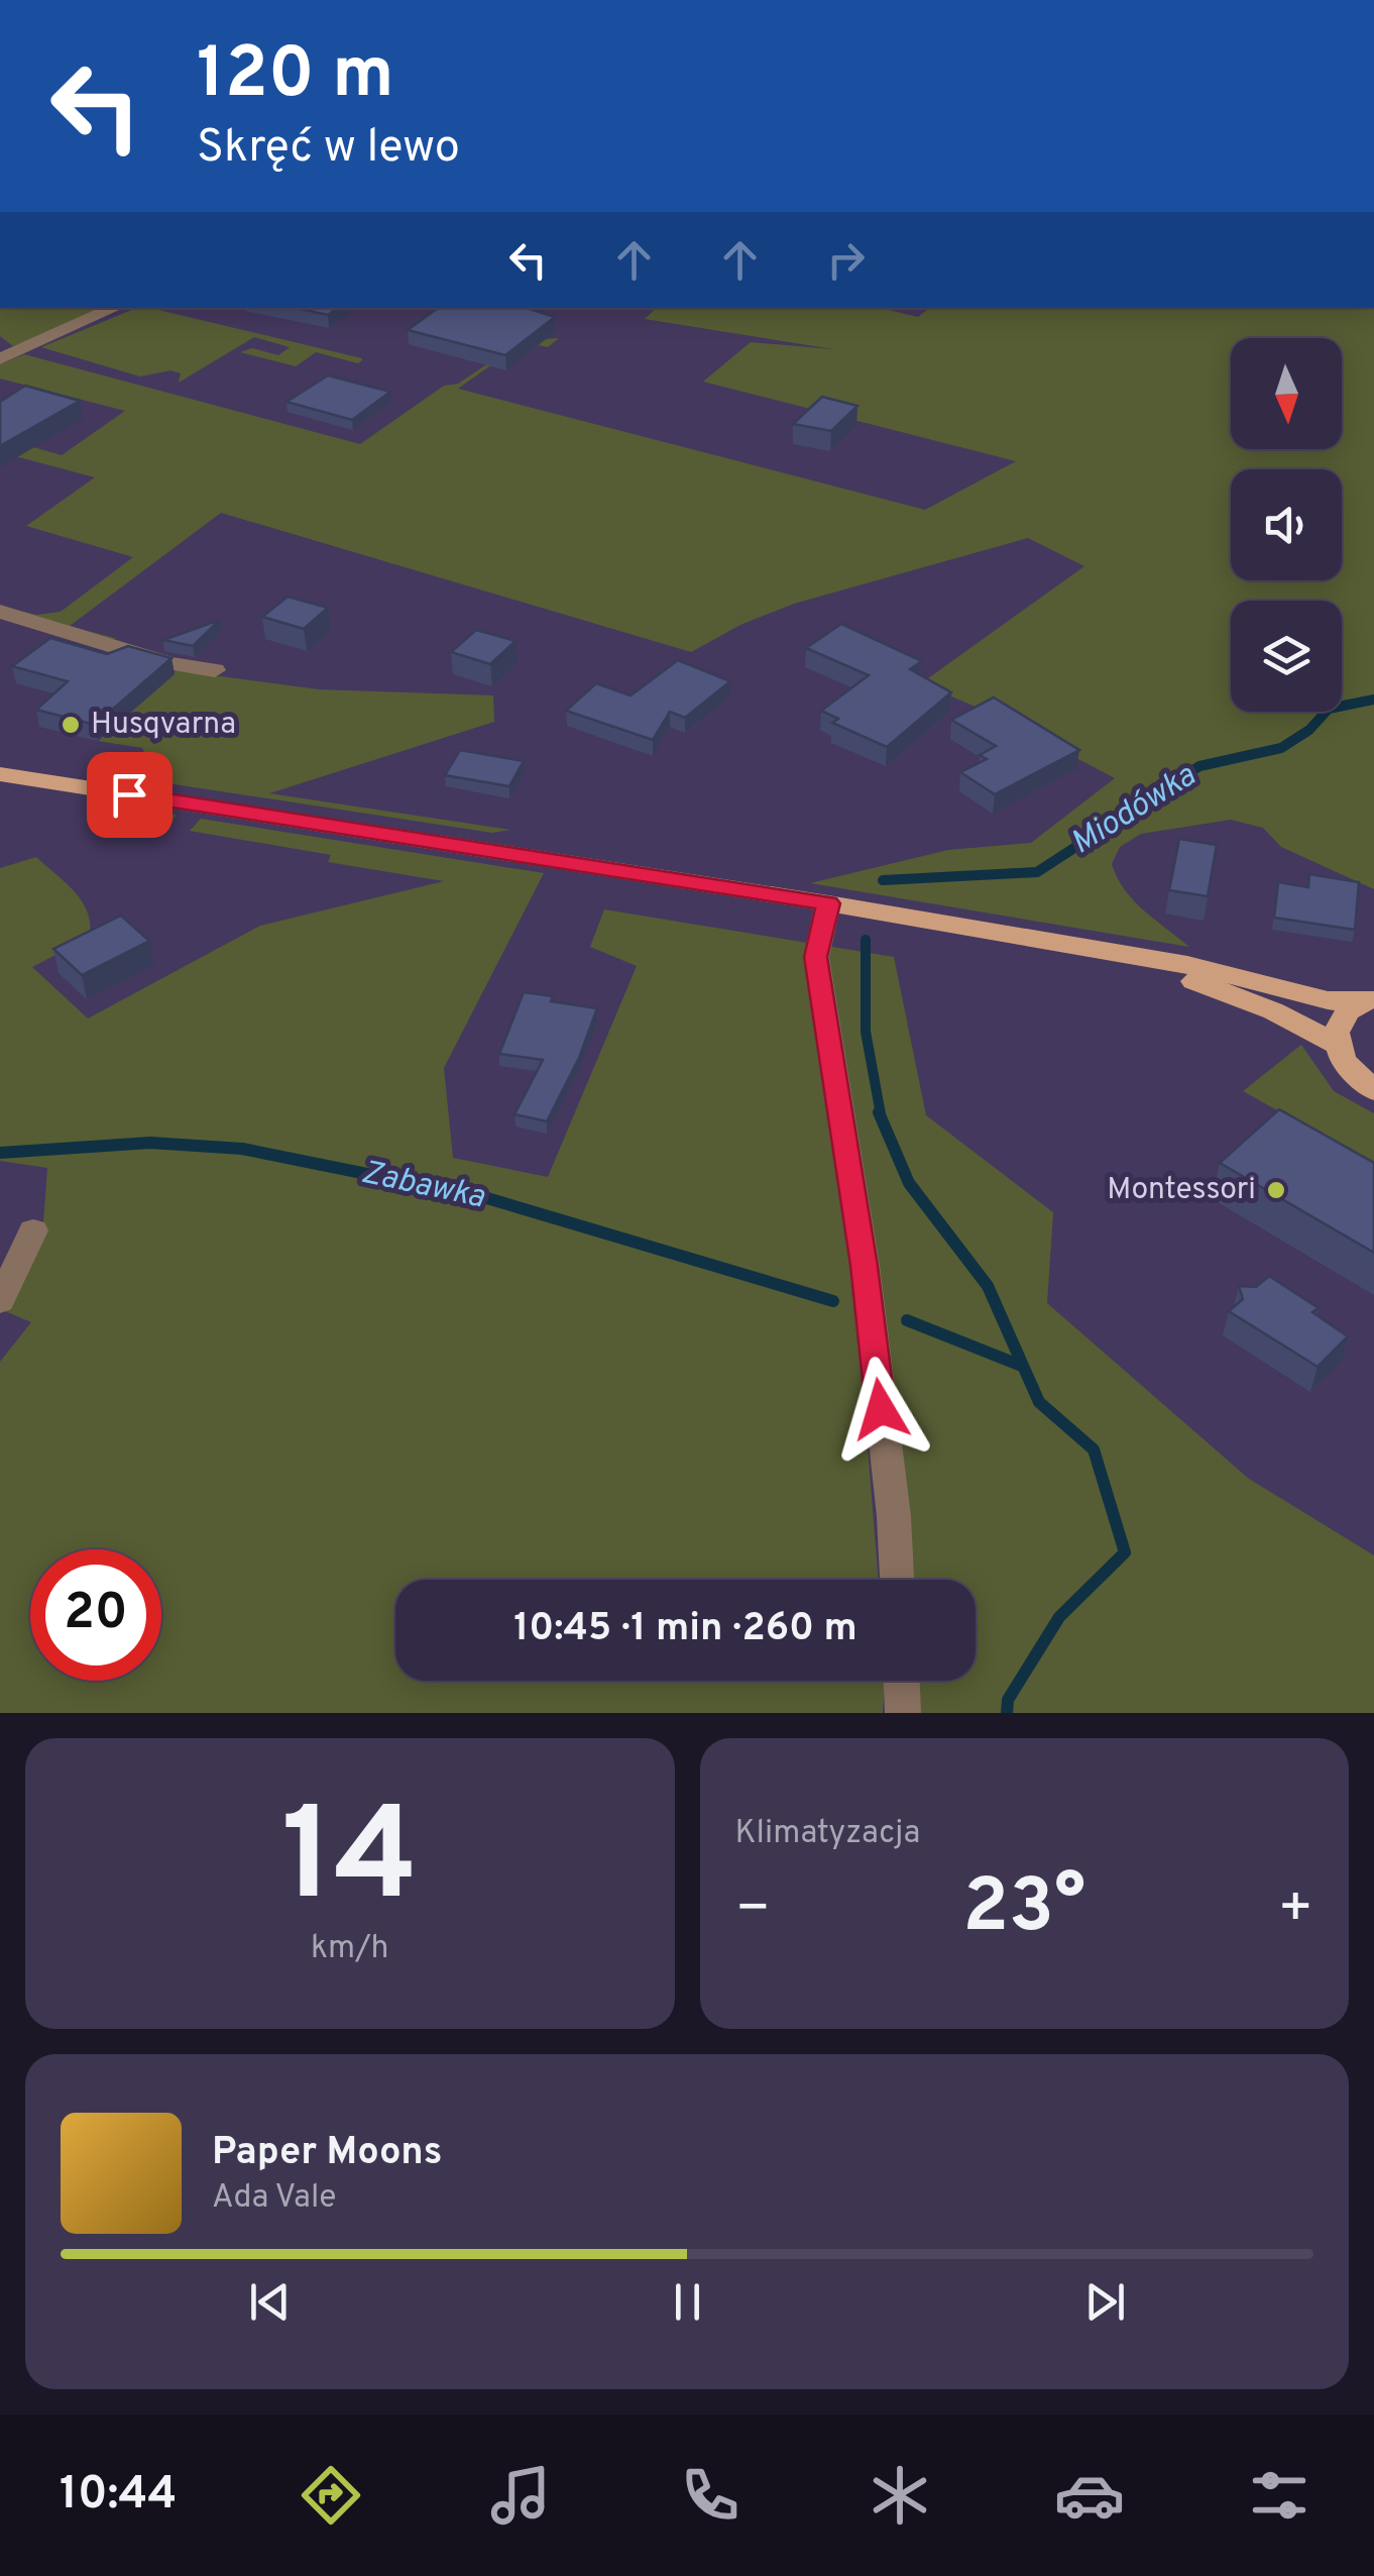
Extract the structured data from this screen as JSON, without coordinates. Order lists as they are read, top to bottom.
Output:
{
  "water": ["Miodówka", "Zabawka"],
  "places": ["Husqvarna", "Montessori"],
  "north": "bottom",
  "page": {
    "turn": ["120 m", "Skręć w lewo"],
    "limit": "20",
    "trip": "10:45 · 1 min · 260 m",
    "tile": [
      ["14", "km/h"],
      "Klimatyzacja"
    ],
    "heat": ["−", "23°", "+"],
    "song": ["Paper Moons", "Ada Vale"],
    "tabs": "10:44"
  }
}
